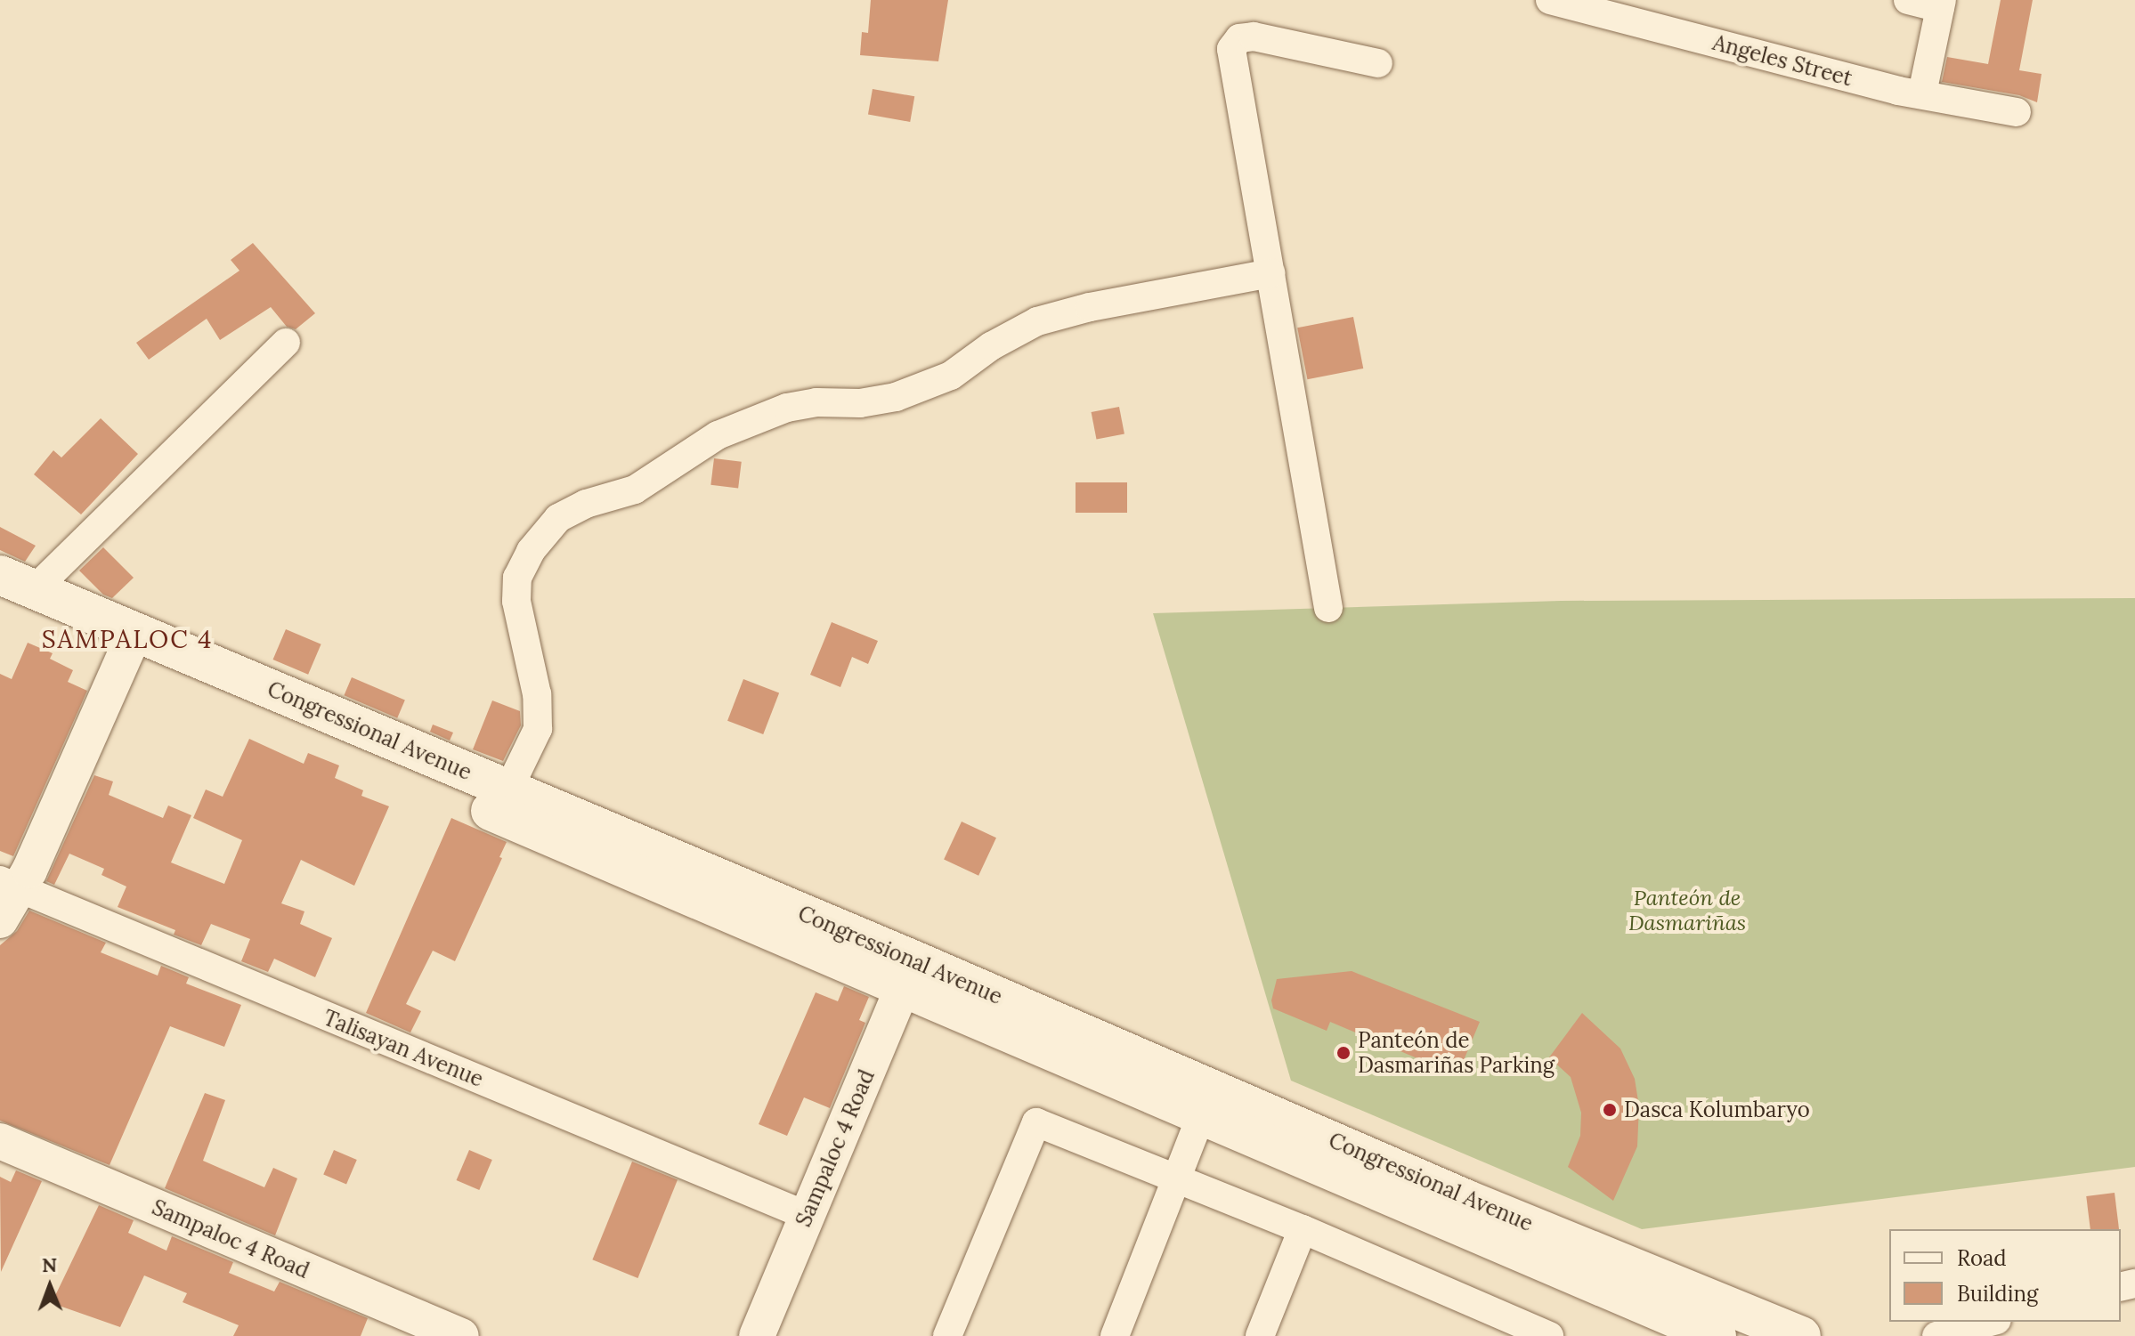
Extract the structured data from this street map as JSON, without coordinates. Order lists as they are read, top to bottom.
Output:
{
  "streets": {
    "main road": ["Congressional Avenue"],
    "street": ["Angeles Street", "Talisayan Avenue", "Sampaloc 4 Road"]
  },
  "crossings": [
    ["Congressional Avenue", "Sampaloc 4 Road"],
    ["Talisayan Avenue", "Sampaloc 4 Road"]
  ],
  "districts": ["SAMPALOC 4"],
  "parks": ["Panteón de Dasmariñas"],
  "places": ["Panteón de Dasmariñas Parking", "Dasca Kolumbaryo"],
  "legend": ["Road", "Building"],
  "north": "top"
}
